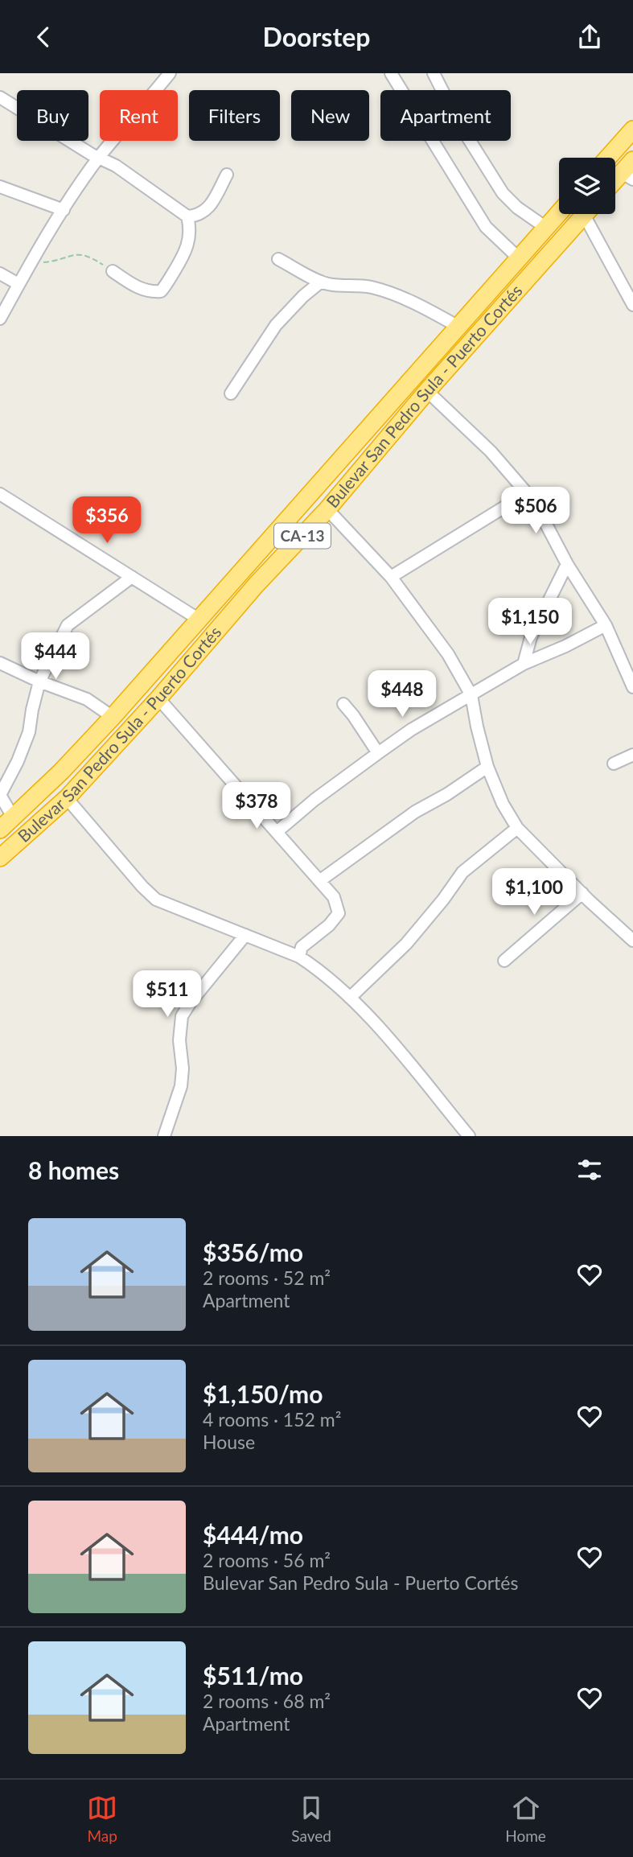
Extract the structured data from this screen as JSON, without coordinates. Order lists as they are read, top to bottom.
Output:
{
  "streets": {
    "highway": ["Bulevar San Pedro Sula - Puerto Cortés", "CA-13"]
  },
  "page": {
    "header": "Doorstep",
    "chip": [
      "Buy",
      "Rent",
      "Filters",
      "New",
      "Apartment"
    ],
    "price": [
      "$506",
      "$356",
      "$1,150",
      "$444",
      "$448",
      "$378",
      "$1,100",
      "$511"
    ],
    "heading": "8 homes",
    "list": [
      {
        "name": "$356/mo",
        "note": "2 rooms · 52 m² · Apartment"
      },
      {
        "name": "$1,150/mo",
        "note": "4 rooms · 152 m² · House"
      },
      {
        "name": "$444/mo",
        "note": "2 rooms · 56 m² · Bulevar San Pedro Sula - Puerto Cortés"
      },
      {
        "name": "$511/mo",
        "note": "2 rooms · 68 m² · Apartment"
      }
    ],
    "tabs": ["Map", "Saved", "Home"]
  }
}
